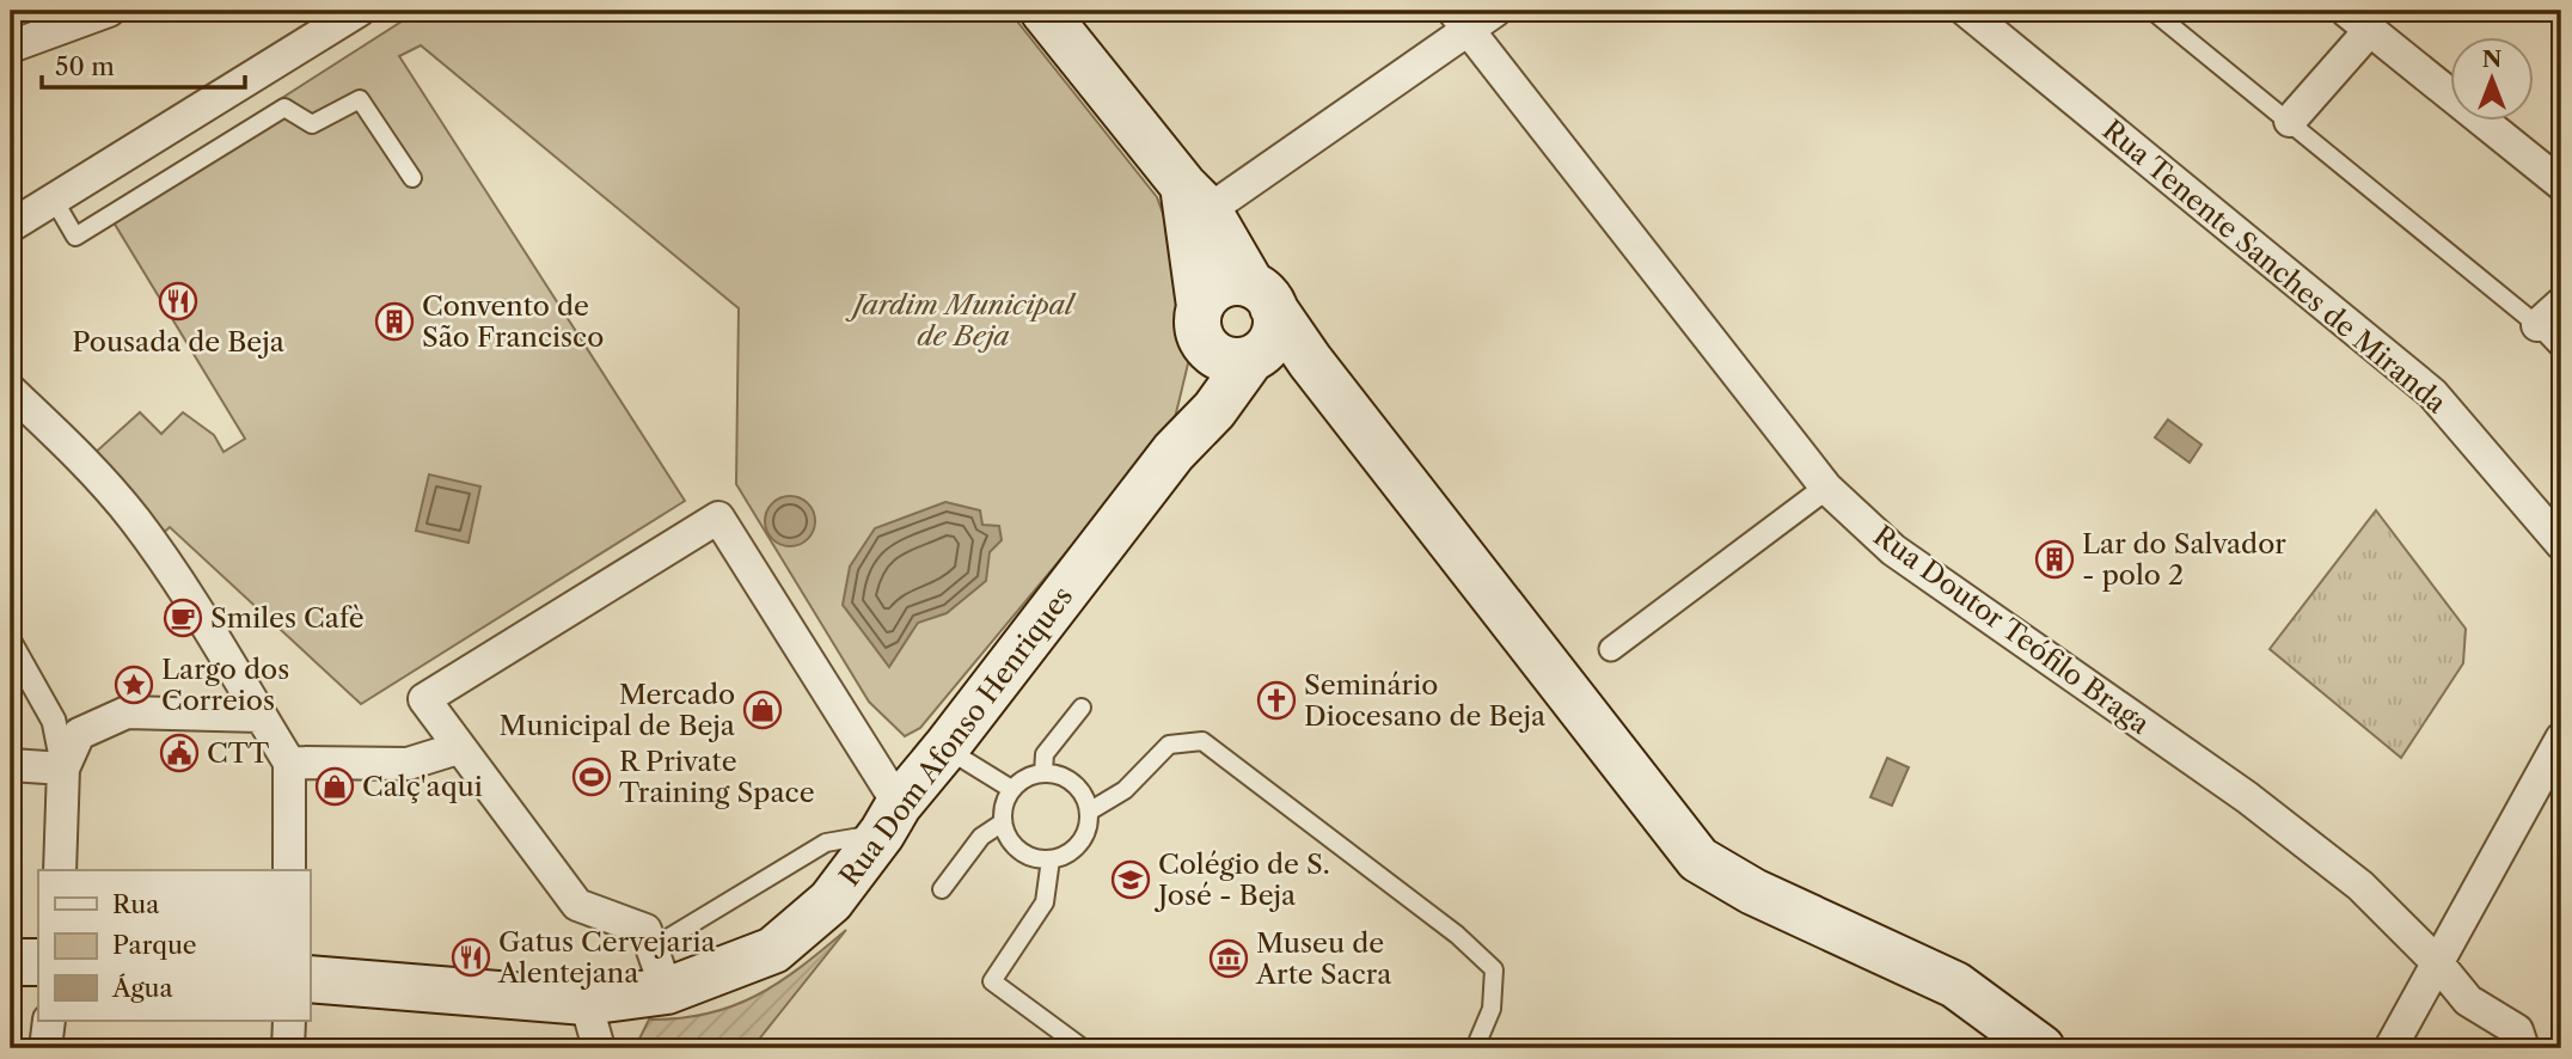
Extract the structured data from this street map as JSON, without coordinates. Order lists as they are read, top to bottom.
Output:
{
  "streets": {
    "main road": ["Rua Dom Afonso Henriques"],
    "street": ["Rua Tenente Sanches de Miranda", "Rua Doutor Teófilo Braga"]
  },
  "parks": ["Jardim Municipal de Beja"],
  "places": {
    "restaurant": ["Pousada de Beja", "Gatus Cervejaria Alentejana"],
    "building": ["Convento de São Francisco", "Lar do Salvador - polo 2"],
    "cafe": ["Smiles Cafè"],
    "place": ["Largo dos Correios"],
    "church": ["Seminário Diocesano de Beja"],
    "shop": ["Mercado Municipal de Beja", "Calç'aqui"],
    "public building": ["CTT"],
    "sports": ["R Private Training Space"],
    "school or university": ["Colégio de S. José - Beja"],
    "museum": ["Museu de Arte Sacra"]
  },
  "legend": ["Rua", "Parque", "Água"],
  "scale_bar": "50 m",
  "north": "top"
}
